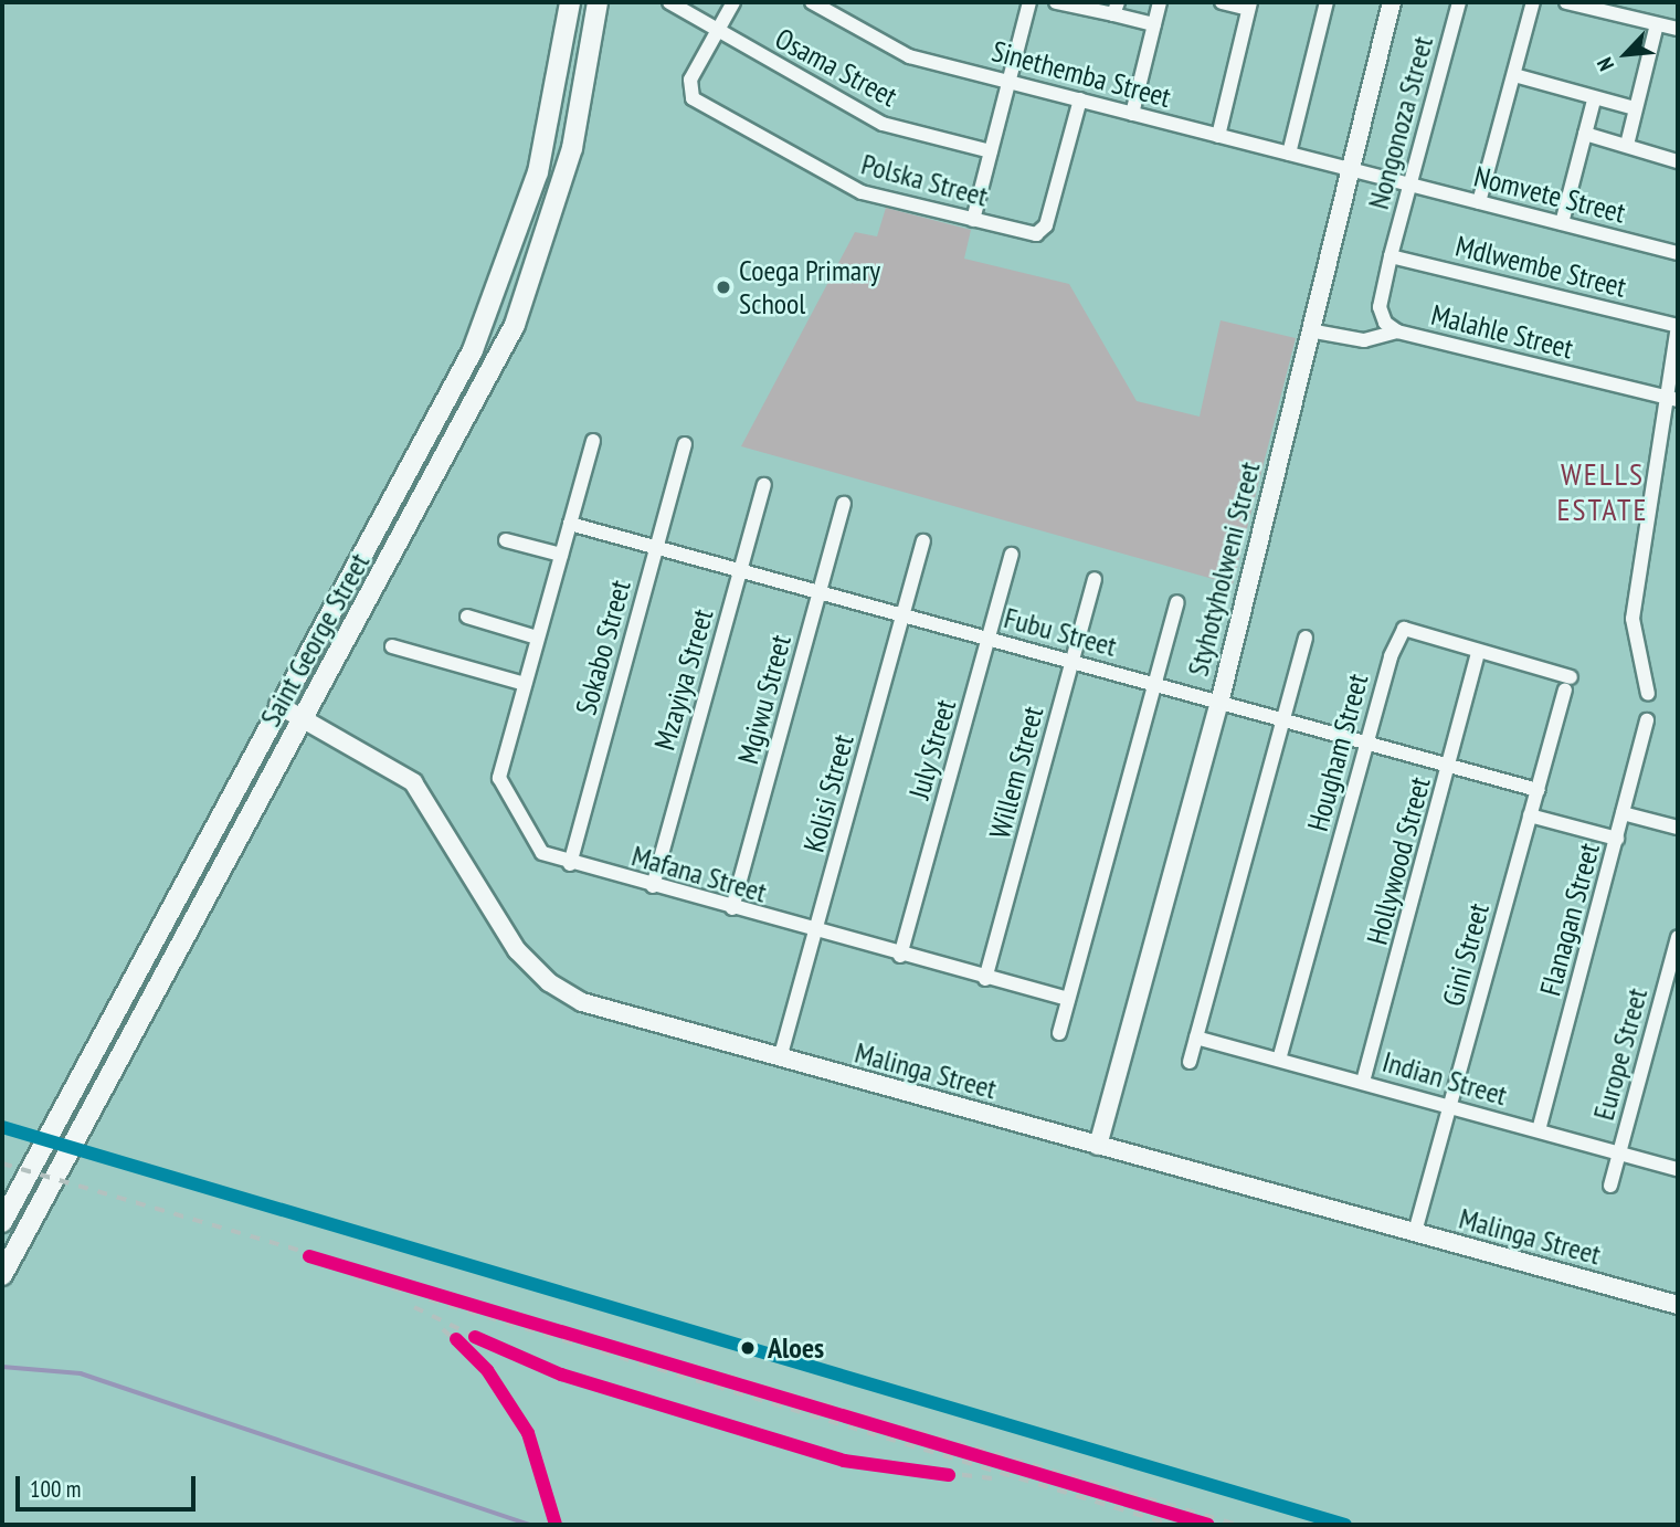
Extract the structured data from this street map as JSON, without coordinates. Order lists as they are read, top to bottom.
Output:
{
  "streets": {
    "main road": ["Saint George Street"],
    "street": [
      "Osama Street",
      "Sinethemba Street",
      "Nongonoza Street",
      "Polska Street",
      "Nomvete Street",
      "Mdlwembe Street",
      "Malahle Street",
      "Styhotyholweni Street",
      "Fubu Street",
      "Sokabo Street",
      "Mzayiya Street",
      "Mgiwu Street",
      "July Street",
      "Hougham Street",
      "Willem Street",
      "Kolisi Street",
      "Hollywood Street",
      "Mafana Street",
      "Flanagan Street",
      "Gini Street",
      "Europe Street",
      "Malinga Street",
      "Indian Street"
    ]
  },
  "crossings": [
    ["Osama Street", "Polska Street"],
    ["Sinethemba Street", "Polska Street"],
    ["Sinethemba Street", "Nomvete Street"],
    ["Sinethemba Street", "Styhotyholweni Street"],
    ["Nongonoza Street", "Nomvete Street"],
    ["Nongonoza Street", "Mdlwembe Street"],
    ["Nongonoza Street", "Malahle Street"],
    ["Nomvete Street", "Styhotyholweni Street"],
    ["Mdlwembe Street", "Malahle Street"],
    ["Styhotyholweni Street", "Fubu Street"],
    ["Styhotyholweni Street", "Malinga Street"],
    ["Fubu Street", "Sokabo Street"],
    ["Fubu Street", "Mzayiya Street"],
    ["Fubu Street", "Mgiwu Street"],
    ["Fubu Street", "July Street"],
    ["Fubu Street", "Hougham Street"],
    ["Fubu Street", "Willem Street"],
    ["Fubu Street", "Kolisi Street"],
    ["Fubu Street", "Hollywood Street"],
    ["Fubu Street", "Mafana Street"],
    ["Fubu Street", "Gini Street"],
    ["Saint George Street", "Malinga Street"],
    ["Sokabo Street", "Mafana Street"],
    ["Mzayiya Street", "Mafana Street"],
    ["Mgiwu Street", "Mafana Street"],
    ["July Street", "Mafana Street"],
    ["Hougham Street", "Hollywood Street"],
    ["Hougham Street", "Gini Street"],
    ["Hougham Street", "Indian Street"],
    ["Willem Street", "Mafana Street"],
    ["Kolisi Street", "Mafana Street"],
    ["Kolisi Street", "Malinga Street"],
    ["Hollywood Street", "Indian Street"],
    ["Flanagan Street", "Indian Street"],
    ["Gini Street", "Malinga Street"],
    ["Gini Street", "Indian Street"],
    ["Europe Street", "Indian Street"]
  ],
  "districts": ["WELLS ESTATE"],
  "places": ["Coega Primary School", "Aloes"],
  "scale_bar": "100 m",
  "north": "bottom left"
}
